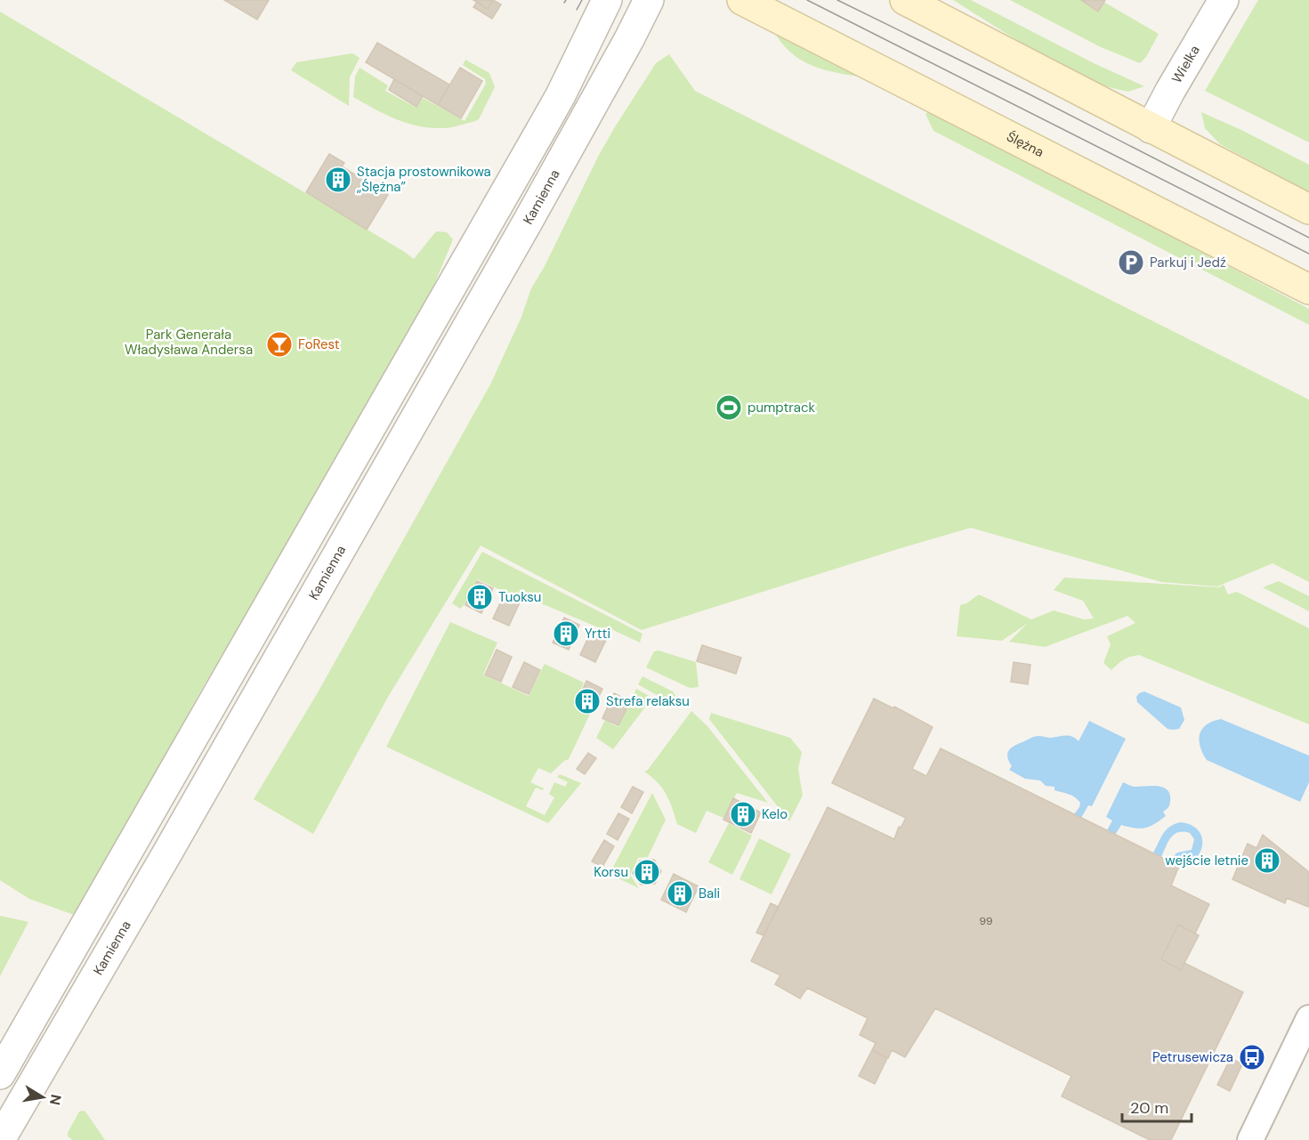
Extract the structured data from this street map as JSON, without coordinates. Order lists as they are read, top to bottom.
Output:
{
  "streets": {
    "main road": ["Ślężna"],
    "street": ["Wielka", "Kamienna"]
  },
  "parks": ["Park Generała Władysława Andersa"],
  "places": {
    "building": [
      "Stacja prostownikowa „Ślężna”",
      "Tuoksu",
      "Yrtti",
      "Strefa relaksu",
      "Kelo",
      "wejście letnie",
      "Korsu",
      "Bali"
    ],
    "parking": ["Parkuj i Jedź"],
    "bar": ["FoRest"],
    "sports": ["pumptrack"],
    "bus stop": ["Petrusewicza"]
  },
  "house_numbers": ["99"],
  "scale_bar": "20 m",
  "north": "right"
}
